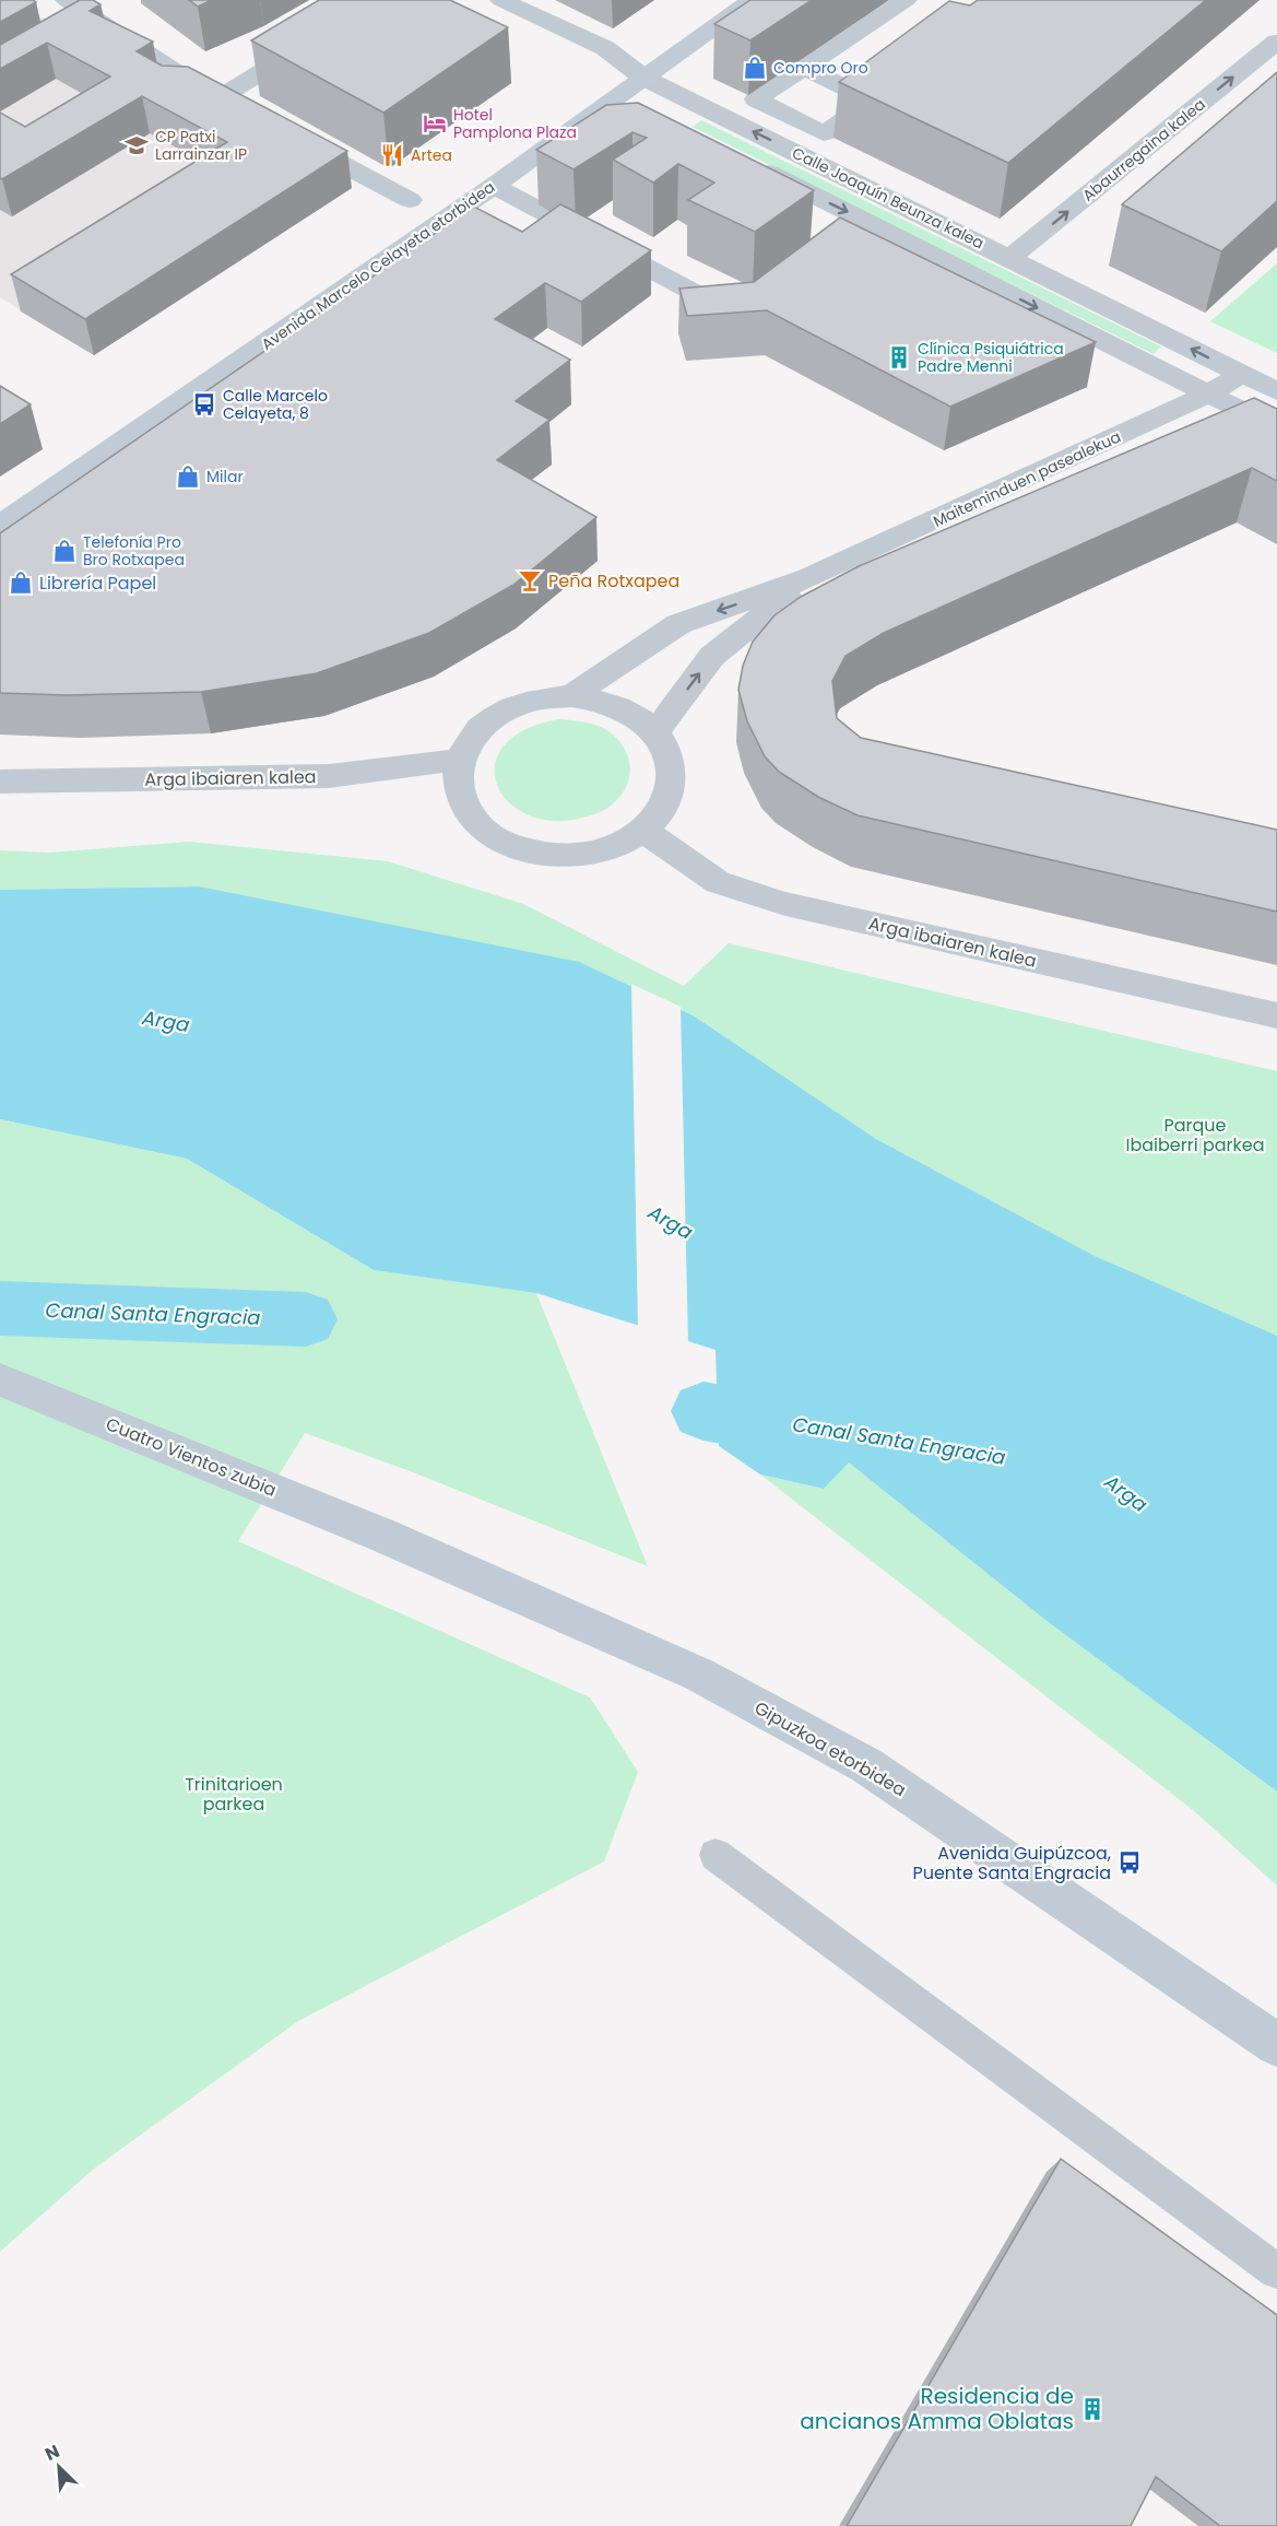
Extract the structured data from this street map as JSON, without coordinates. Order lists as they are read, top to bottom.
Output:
{
  "streets": {
    "main road": ["Avenida Marcelo Celayeta etorbidea", "Cuatro Vientos zubia", "Gipuzkoa etorbidea"],
    "street": [
      "Abaurregaina kalea",
      "Calle Joaquín Beunza kalea",
      "Maiteminduen pasealekua",
      "Arga ibaiaren kalea"
    ]
  },
  "crossings": [
    ["Abaurregaina kalea", "Calle Joaquín Beunza kalea"],
    ["Calle Joaquín Beunza kalea", "Avenida Marcelo Celayeta etorbidea"],
    ["Calle Joaquín Beunza kalea", "Maiteminduen pasealekua"],
    ["Maiteminduen pasealekua", "Arga ibaiaren kalea"],
    ["Cuatro Vientos zubia", "Gipuzkoa etorbidea"]
  ],
  "one_way": ["Abaurregaina kalea"],
  "water": ["Arga", "Canal Santa Engracia"],
  "parks": ["Parque Ibaiberri parkea", "Trinitarioen parkea"],
  "places": {
    "shop": [
      "Compro Oro",
      "Milar",
      "Telefonía Pro Bro Rotxapea",
      "Librería Papel"
    ],
    "hotel": ["Hotel Pamplona Plaza"],
    "school or university": ["CP Patxi Larrainzar IP"],
    "restaurant": ["Artea"],
    "building": ["Clínica Psiquiátrica Padre Menni", "Residencia de ancianos Amma Oblatas"],
    "bus stop": ["Calle Marcelo Celayeta, 8", "Avenida Guipúzcoa, Puente Santa Engracia"],
    "bar": ["Peña Rotxapea"]
  },
  "north": "top left"
}
